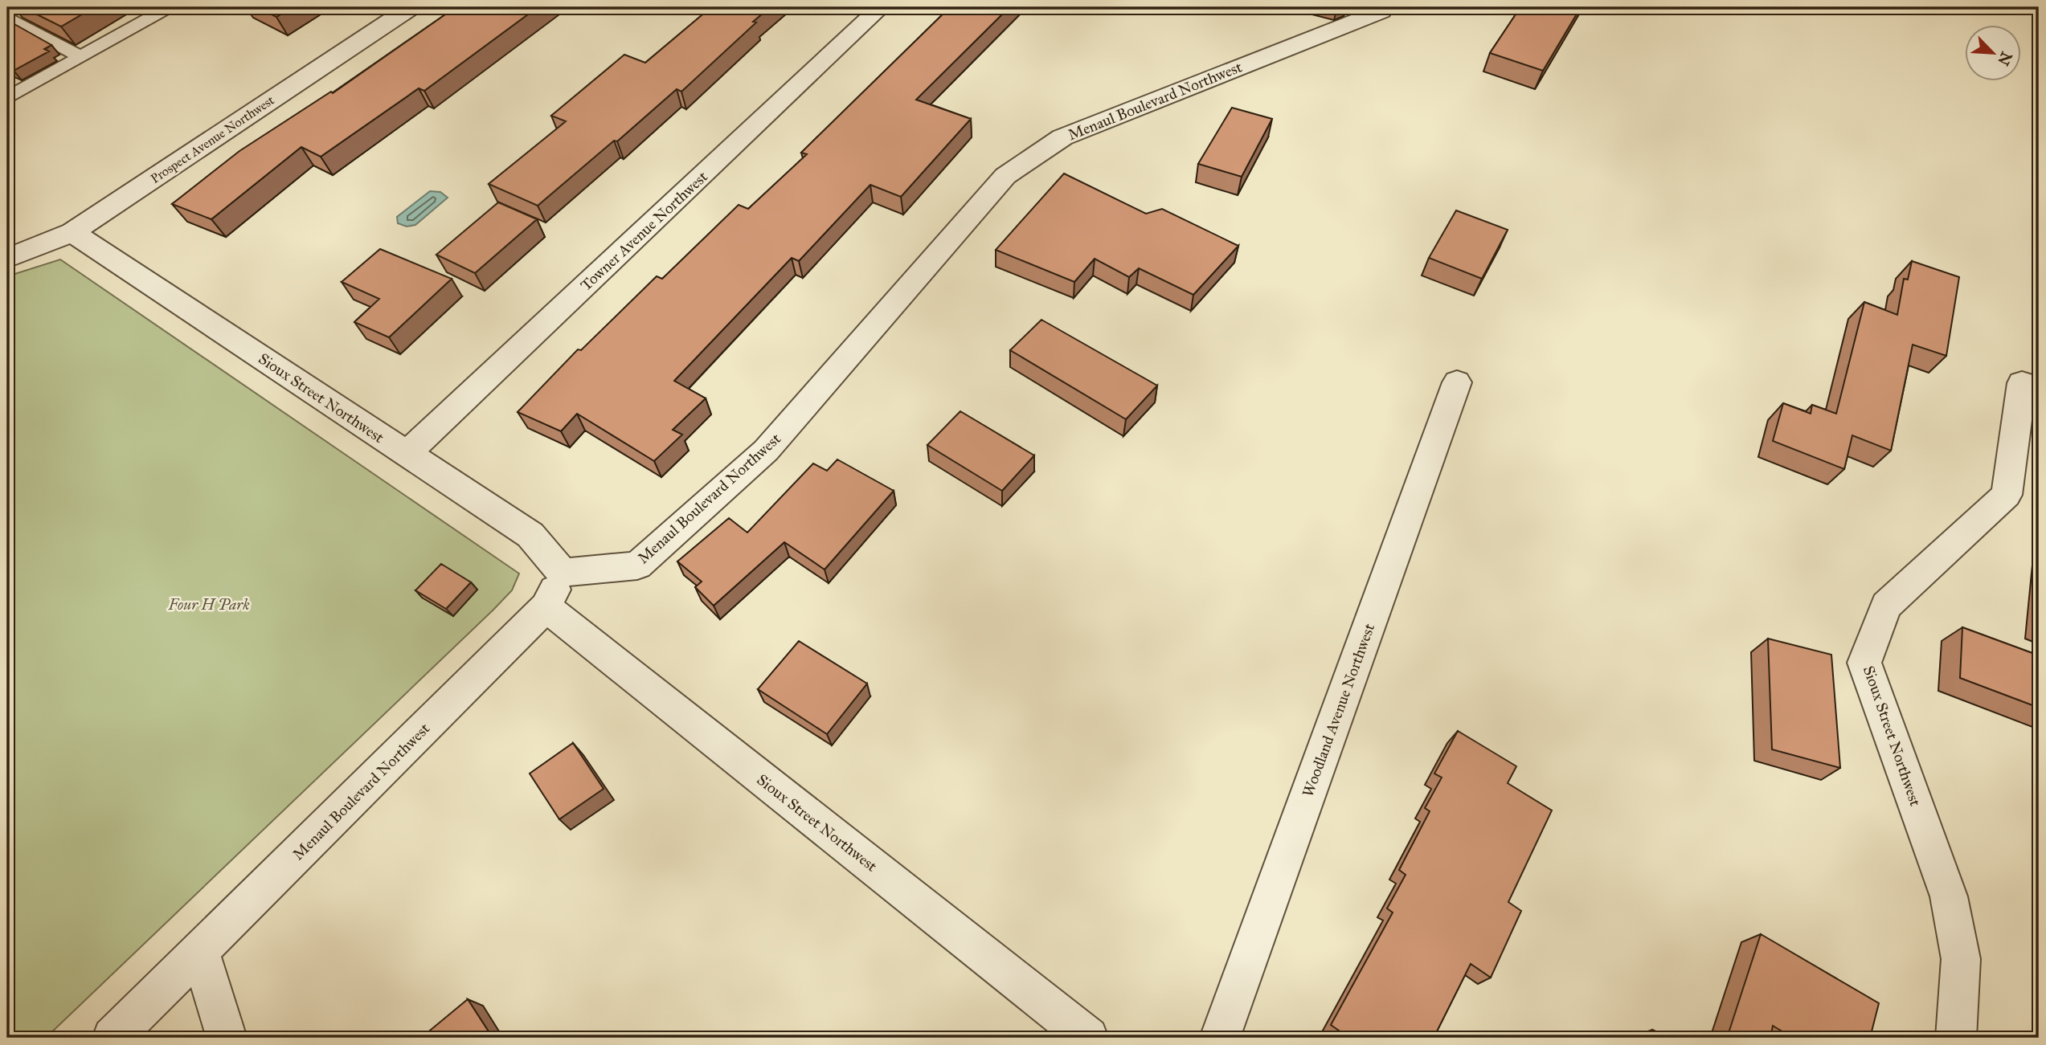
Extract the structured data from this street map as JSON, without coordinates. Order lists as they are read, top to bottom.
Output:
{
  "streets": {
    "street": [
      "Menaul Boulevard Northwest",
      "Prospect Avenue Northwest",
      "Towner Avenue Northwest",
      "Sioux Street Northwest",
      "Woodland Avenue Northwest"
    ]
  },
  "crossings": [
    ["Menaul Boulevard Northwest", "Sioux Street Northwest"],
    ["Prospect Avenue Northwest", "Sioux Street Northwest"],
    ["Towner Avenue Northwest", "Sioux Street Northwest"]
  ],
  "parks": ["Four H Park"],
  "north": "bottom right"
}
